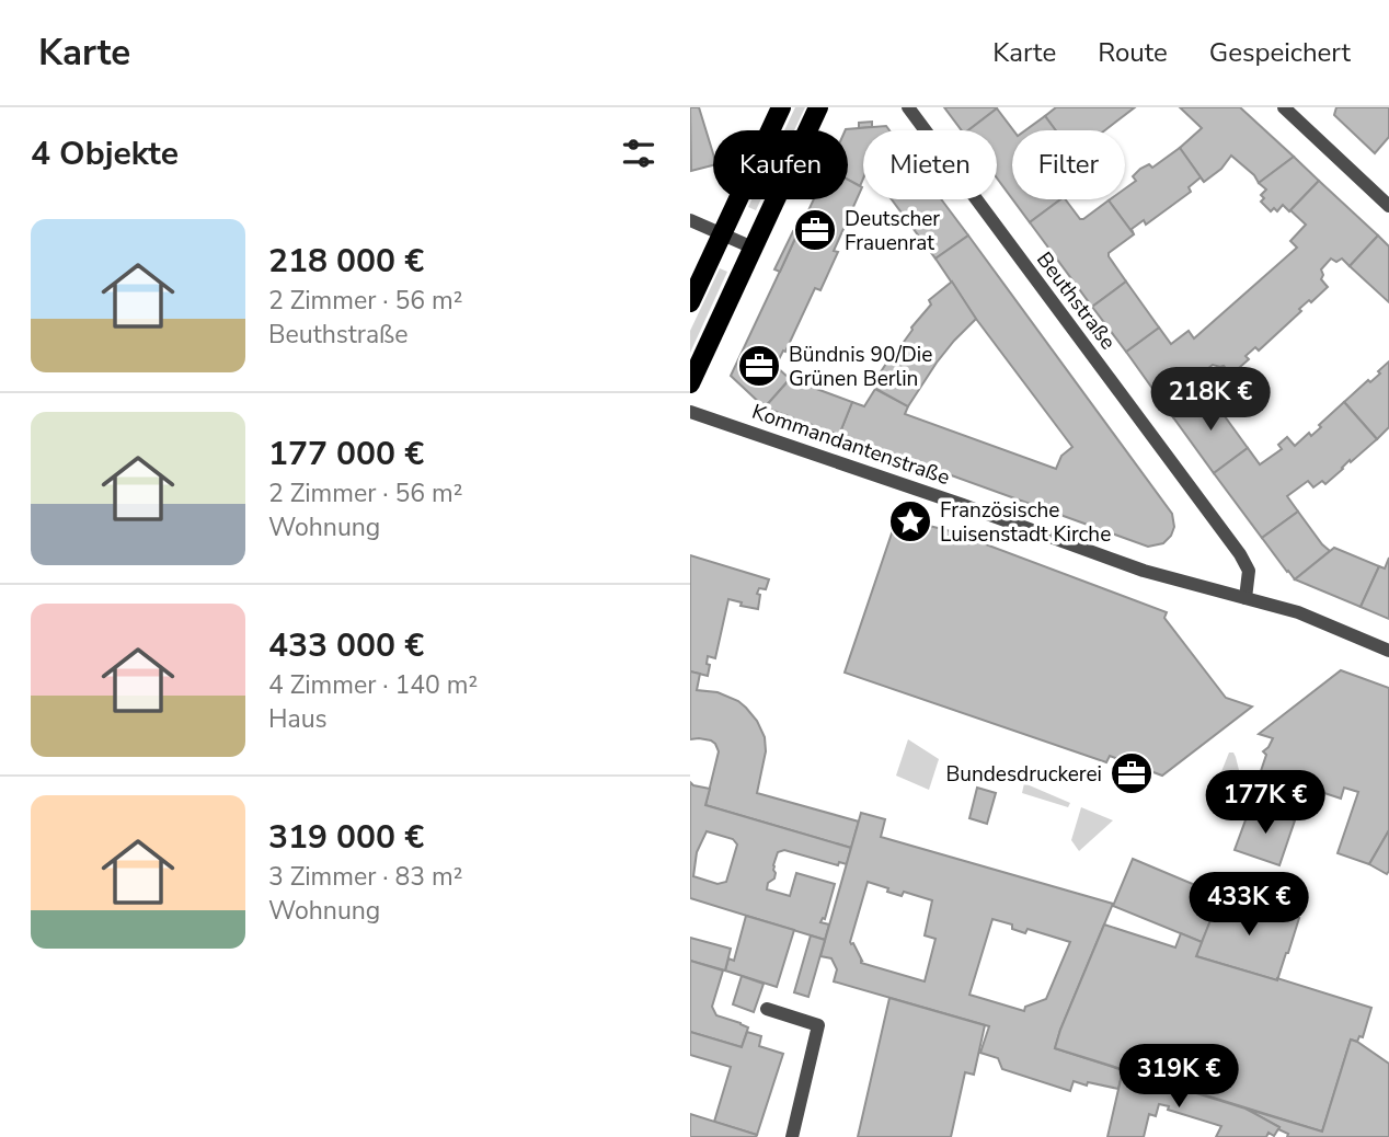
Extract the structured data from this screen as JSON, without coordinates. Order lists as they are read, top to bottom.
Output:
{
  "streets": {
    "street": ["Beuthstraße", "Kommandantenstraße"]
  },
  "crossings": [
    ["Beuthstraße", "Kommandantenstraße"]
  ],
  "places": {
    "office": ["Deutscher Frauenrat", "Bündnis 90/Die Grünen Berlin", "Bundesdruckerei"],
    "place": ["Französische Luisenstadt Kirche"]
  },
  "page": {
    "header": "Karte",
    "nav": ["Karte", "Route", "Gespeichert"],
    "heading": "4 Objekte",
    "chip": ["Kaufen", "Mieten", "Filter"],
    "list": [
      {
        "name": "218 000 €",
        "note": "2 Zimmer · 56 m² · Beuthstraße"
      },
      {
        "name": "177 000 €",
        "note": "2 Zimmer · 56 m² · Wohnung"
      },
      {
        "name": "433 000 €",
        "note": "4 Zimmer · 140 m² · Haus"
      },
      {
        "name": "319 000 €",
        "note": "3 Zimmer · 83 m² · Wohnung"
      }
    ],
    "price": [
      "218K €",
      "177K €",
      "433K €",
      "319K €"
    ]
  }
}
